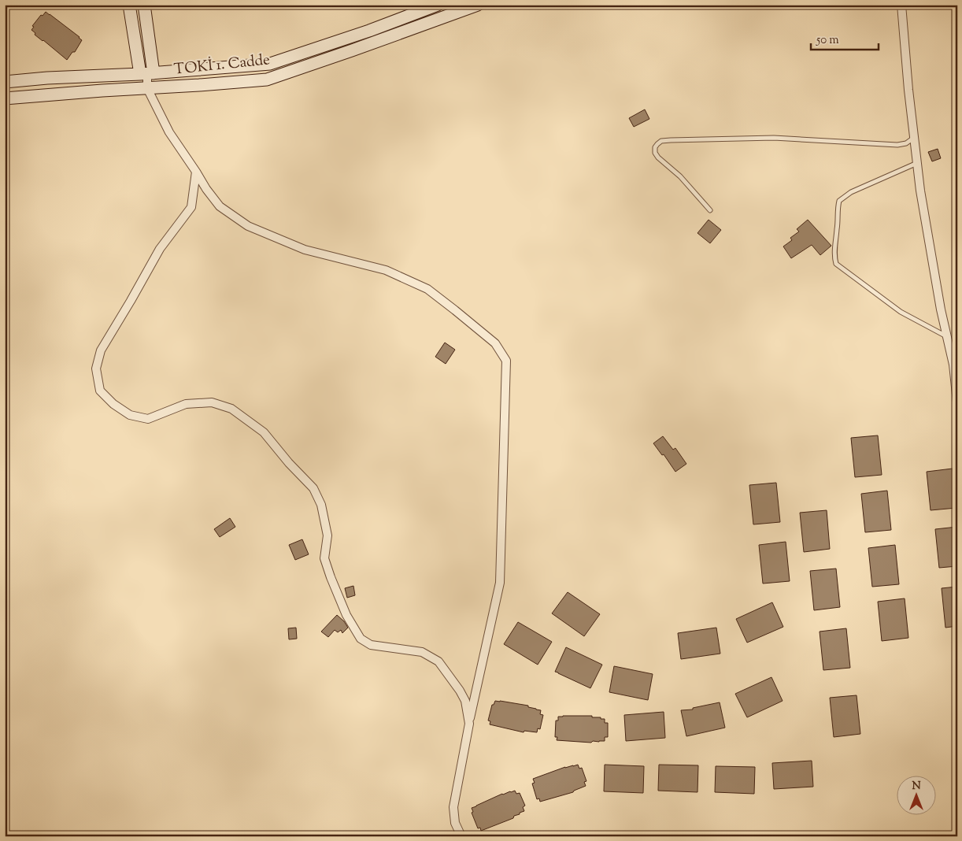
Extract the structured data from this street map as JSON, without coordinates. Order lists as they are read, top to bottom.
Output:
{
  "streets": {
    "main road": ["TOKİ 1. Cadde"]
  },
  "scale_bar": "50 m",
  "north": "top"
}
